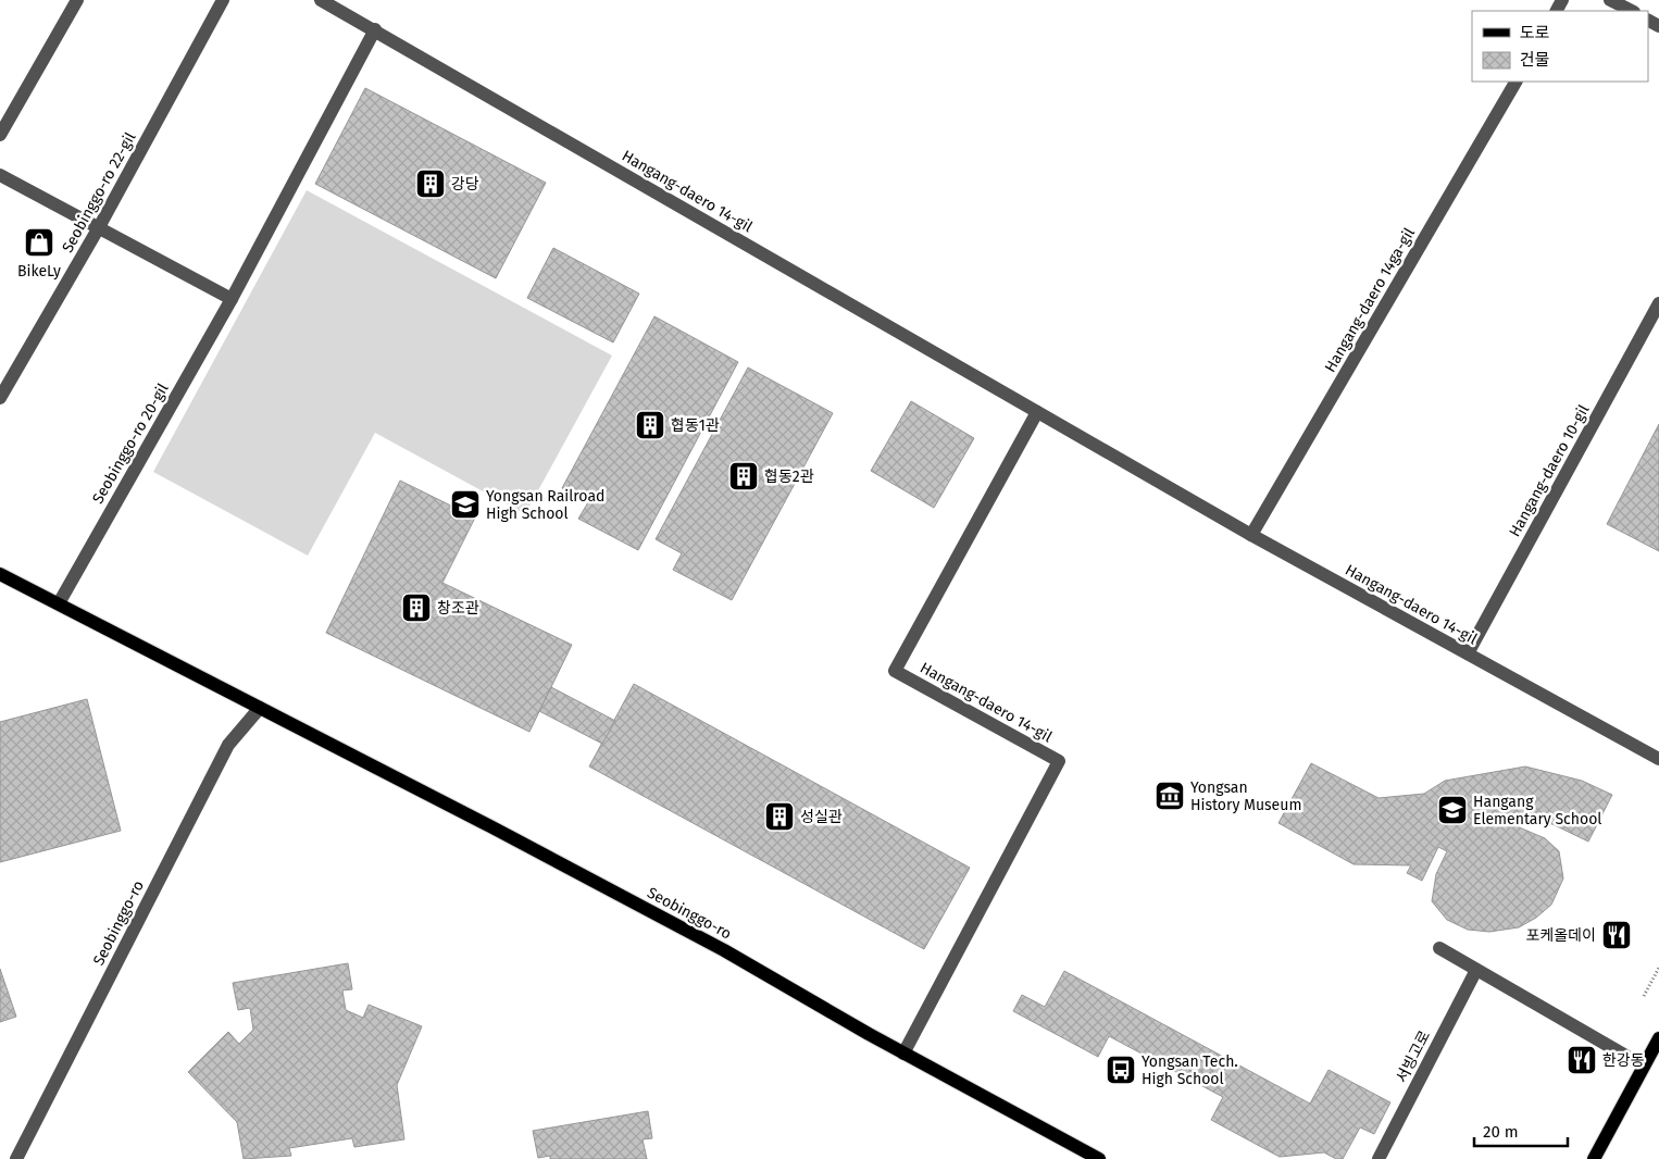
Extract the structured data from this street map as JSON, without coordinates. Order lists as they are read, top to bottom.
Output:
{
  "streets": {
    "main road": ["Seobinggo-ro"],
    "street": [
      "Hangang-daero 14-gil",
      "Seobinggo-ro 22-gil",
      "Hangang-daero 14ga-gil",
      "Seobinggo-ro 20-gil",
      "Hangang-daero 10-gil",
      "서빙고로"
    ]
  },
  "crossings": [
    ["Hangang-daero 14-gil", "Hangang-daero 14ga-gil"],
    ["Hangang-daero 14-gil", "Seobinggo-ro 20-gil"],
    ["Hangang-daero 14-gil", "Hangang-daero 10-gil"],
    ["Hangang-daero 14-gil", "Seobinggo-ro"],
    ["Seobinggo-ro 20-gil", "Seobinggo-ro"]
  ],
  "places": {
    "building": [
      "강당",
      "협동1관",
      "협동2관",
      "창조관",
      "성실관"
    ],
    "shop": ["BikeLy"],
    "school or university": ["Yongsan Railroad High School", "Hangang Elementary School"],
    "museum": ["Yongsan History Museum"],
    "restaurant": ["포케올데이", "한강동"],
    "bus stop": ["Yongsan Tech. High School"]
  },
  "legend": ["도로", "건물"],
  "scale_bar": "20 m"
}
